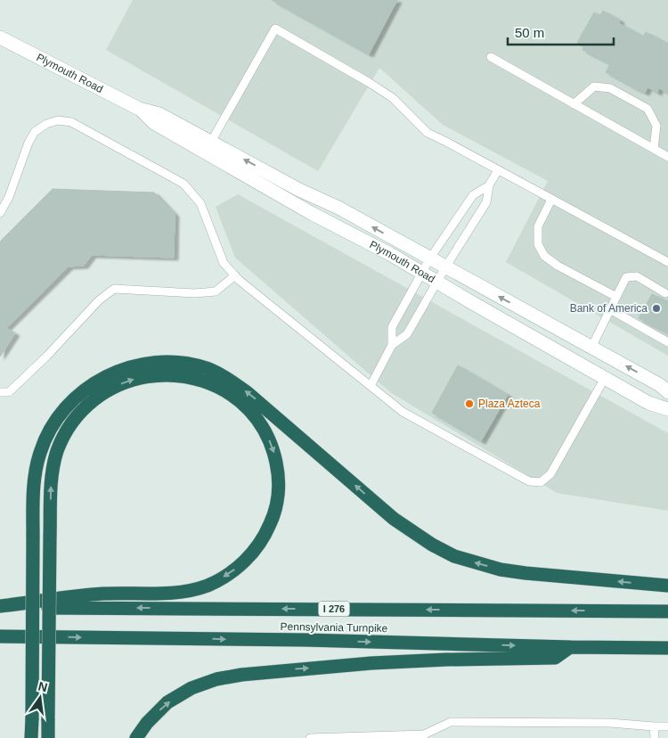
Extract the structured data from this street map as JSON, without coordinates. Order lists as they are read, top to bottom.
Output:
{
  "streets": {
    "highway": ["I 276", "Pennsylvania Turnpike"],
    "main road": ["Plymouth Road"]
  },
  "places": ["Bank of America", "Plaza Azteca"],
  "scale_bar": "50 m",
  "north": "top"
}
